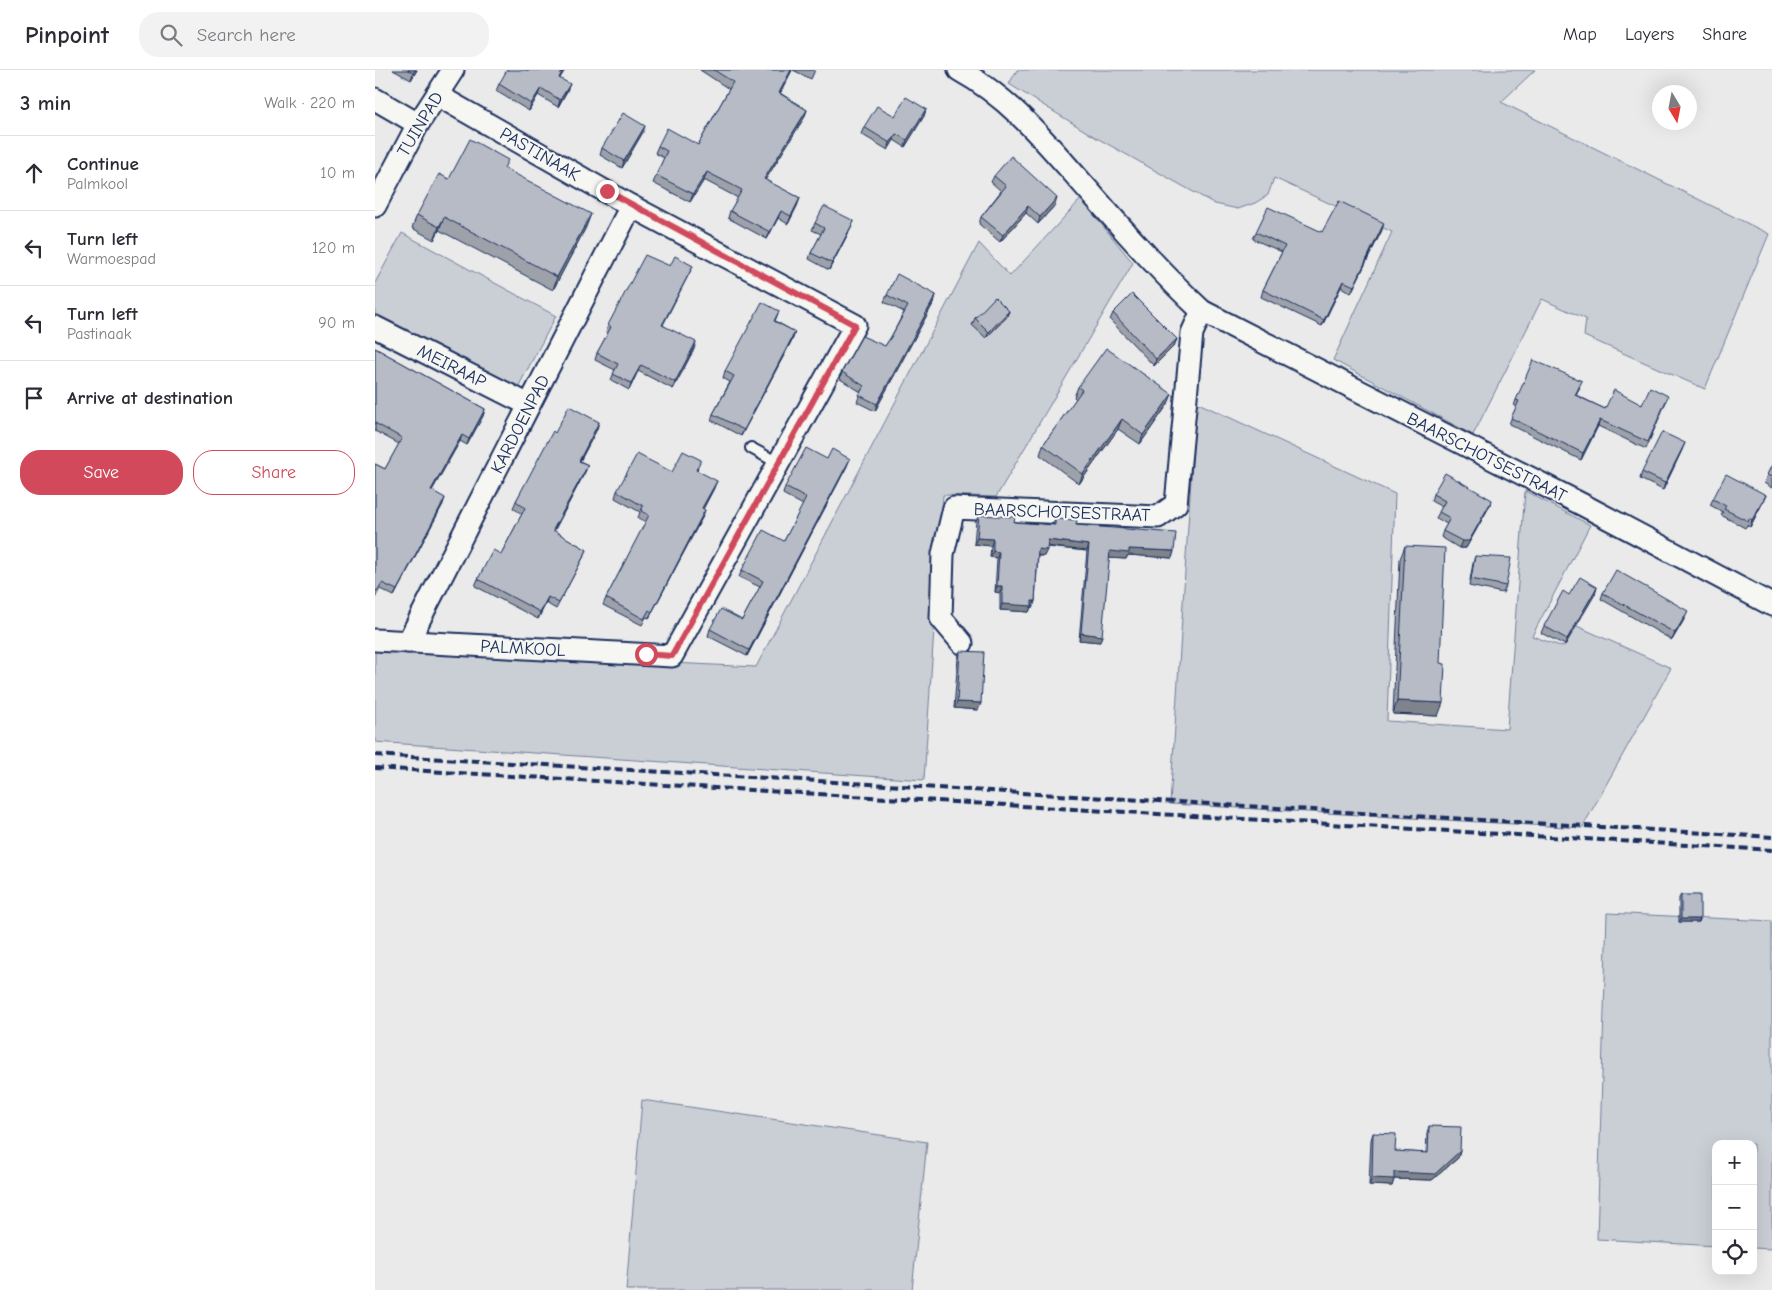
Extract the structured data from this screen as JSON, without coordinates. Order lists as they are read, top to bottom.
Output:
{
  "streets": {
    "street": [
      "TUINPAD",
      "PASTINAAK",
      "MEIRAAP",
      "KARDOENPAD",
      "BAARSCHOTSESTRAAT",
      "PALMKOOL"
    ]
  },
  "crossings": [
    ["TUINPAD", "PASTINAAK"],
    ["PASTINAAK", "KARDOENPAD"],
    ["PASTINAAK", "PALMKOOL"],
    ["MEIRAAP", "KARDOENPAD"],
    ["KARDOENPAD", "PALMKOOL"]
  ],
  "north": "bottom",
  "page": {
    "header": "Pinpoint",
    "search": "Search here",
    "nav": ["Map", "Layers", "Share"],
    "heading": ["3 min", "Walk · 220 m"],
    "list": [
      ["Continue", "Palmkool", "10 m"],
      ["Turn left", "Warmoespad", "120 m"],
      ["Turn left", "Pastinaak", "90 m"],
      "Arrive at destination"
    ],
    "buttons": ["Save", "Share"],
    "map_buttons": ["+", "−"]
  }
}
